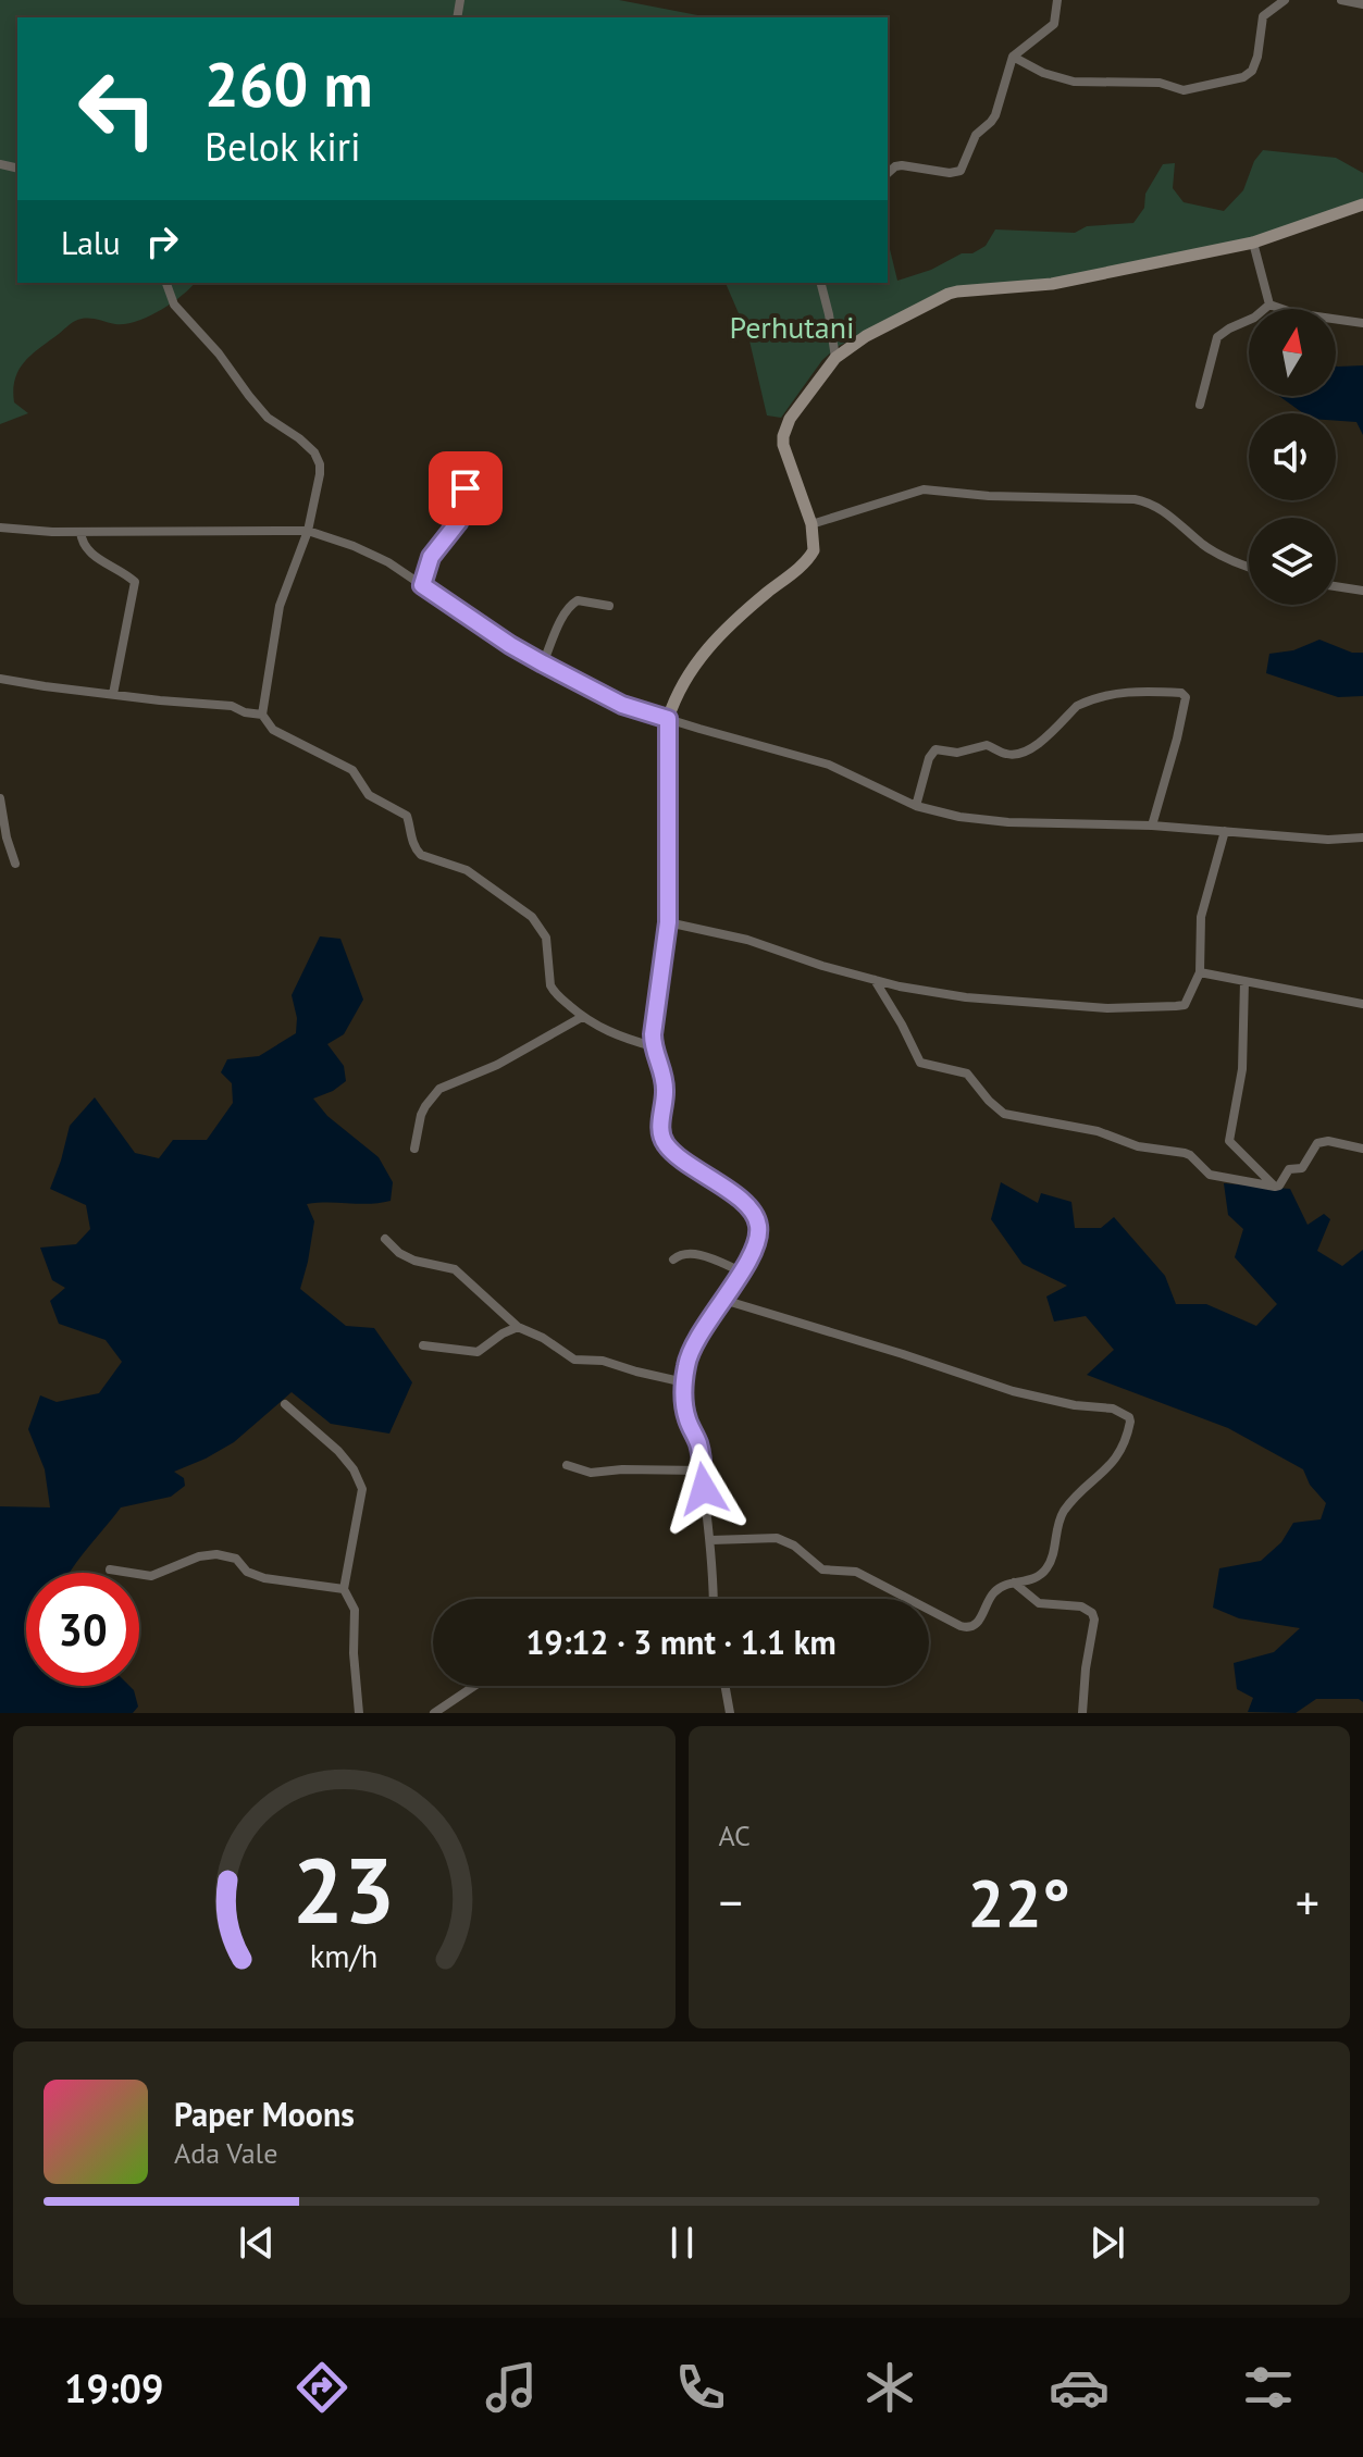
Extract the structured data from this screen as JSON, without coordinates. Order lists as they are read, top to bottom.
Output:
{
  "parks": ["Perhutani"],
  "north": "top",
  "page": {
    "turn": ["260 m", "Belok kiri"],
    "then": "Lalu",
    "limit": "30",
    "trip": "19:12 · 3 mnt · 1.1 km",
    "tile": "AC",
    "heat": ["−", "22°", "+"],
    "song": ["Paper Moons", "Ada Vale"],
    "tabs": "19:09",
    "gauge": ["23", "km/h"]
  }
}
